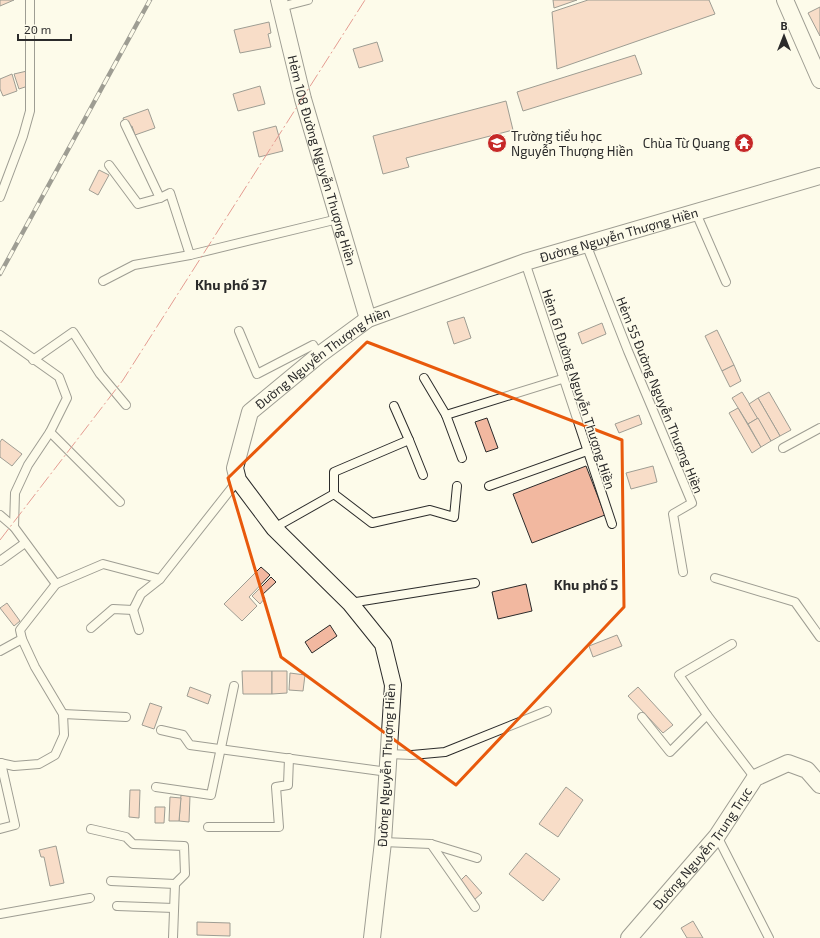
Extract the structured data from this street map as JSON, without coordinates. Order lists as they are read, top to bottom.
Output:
{
  "streets": {
    "street": ["Hẻm 108 Đường Nguyễn Thượng Hiền", "Đường Nguyễn Thượng Hiền", "Đường Nguyễn Trung Trực"],
    "lane": ["Hẻm 61 Đường Nguyễn Thượng Hiền", "Hẻm 55 Đường Nguyễn Thượng Hiền"]
  },
  "crossings": [
    ["Hẻm 108 Đường Nguyễn Thượng Hiền", "Đường Nguyễn Thượng Hiền"],
    ["Đường Nguyễn Thượng Hiền", "Hẻm 61 Đường Nguyễn Thượng Hiền"],
    ["Đường Nguyễn Thượng Hiền", "Hẻm 55 Đường Nguyễn Thượng Hiền"]
  ],
  "districts": ["Khu phố 37", "Khu phố 5"],
  "places": {
    "school or university": ["Trường tiểu học Nguyễn Thượng Hiền"],
    "temple": ["Chùa Từ Quang"]
  },
  "scale_bar": "20 m",
  "north": "top"
}
